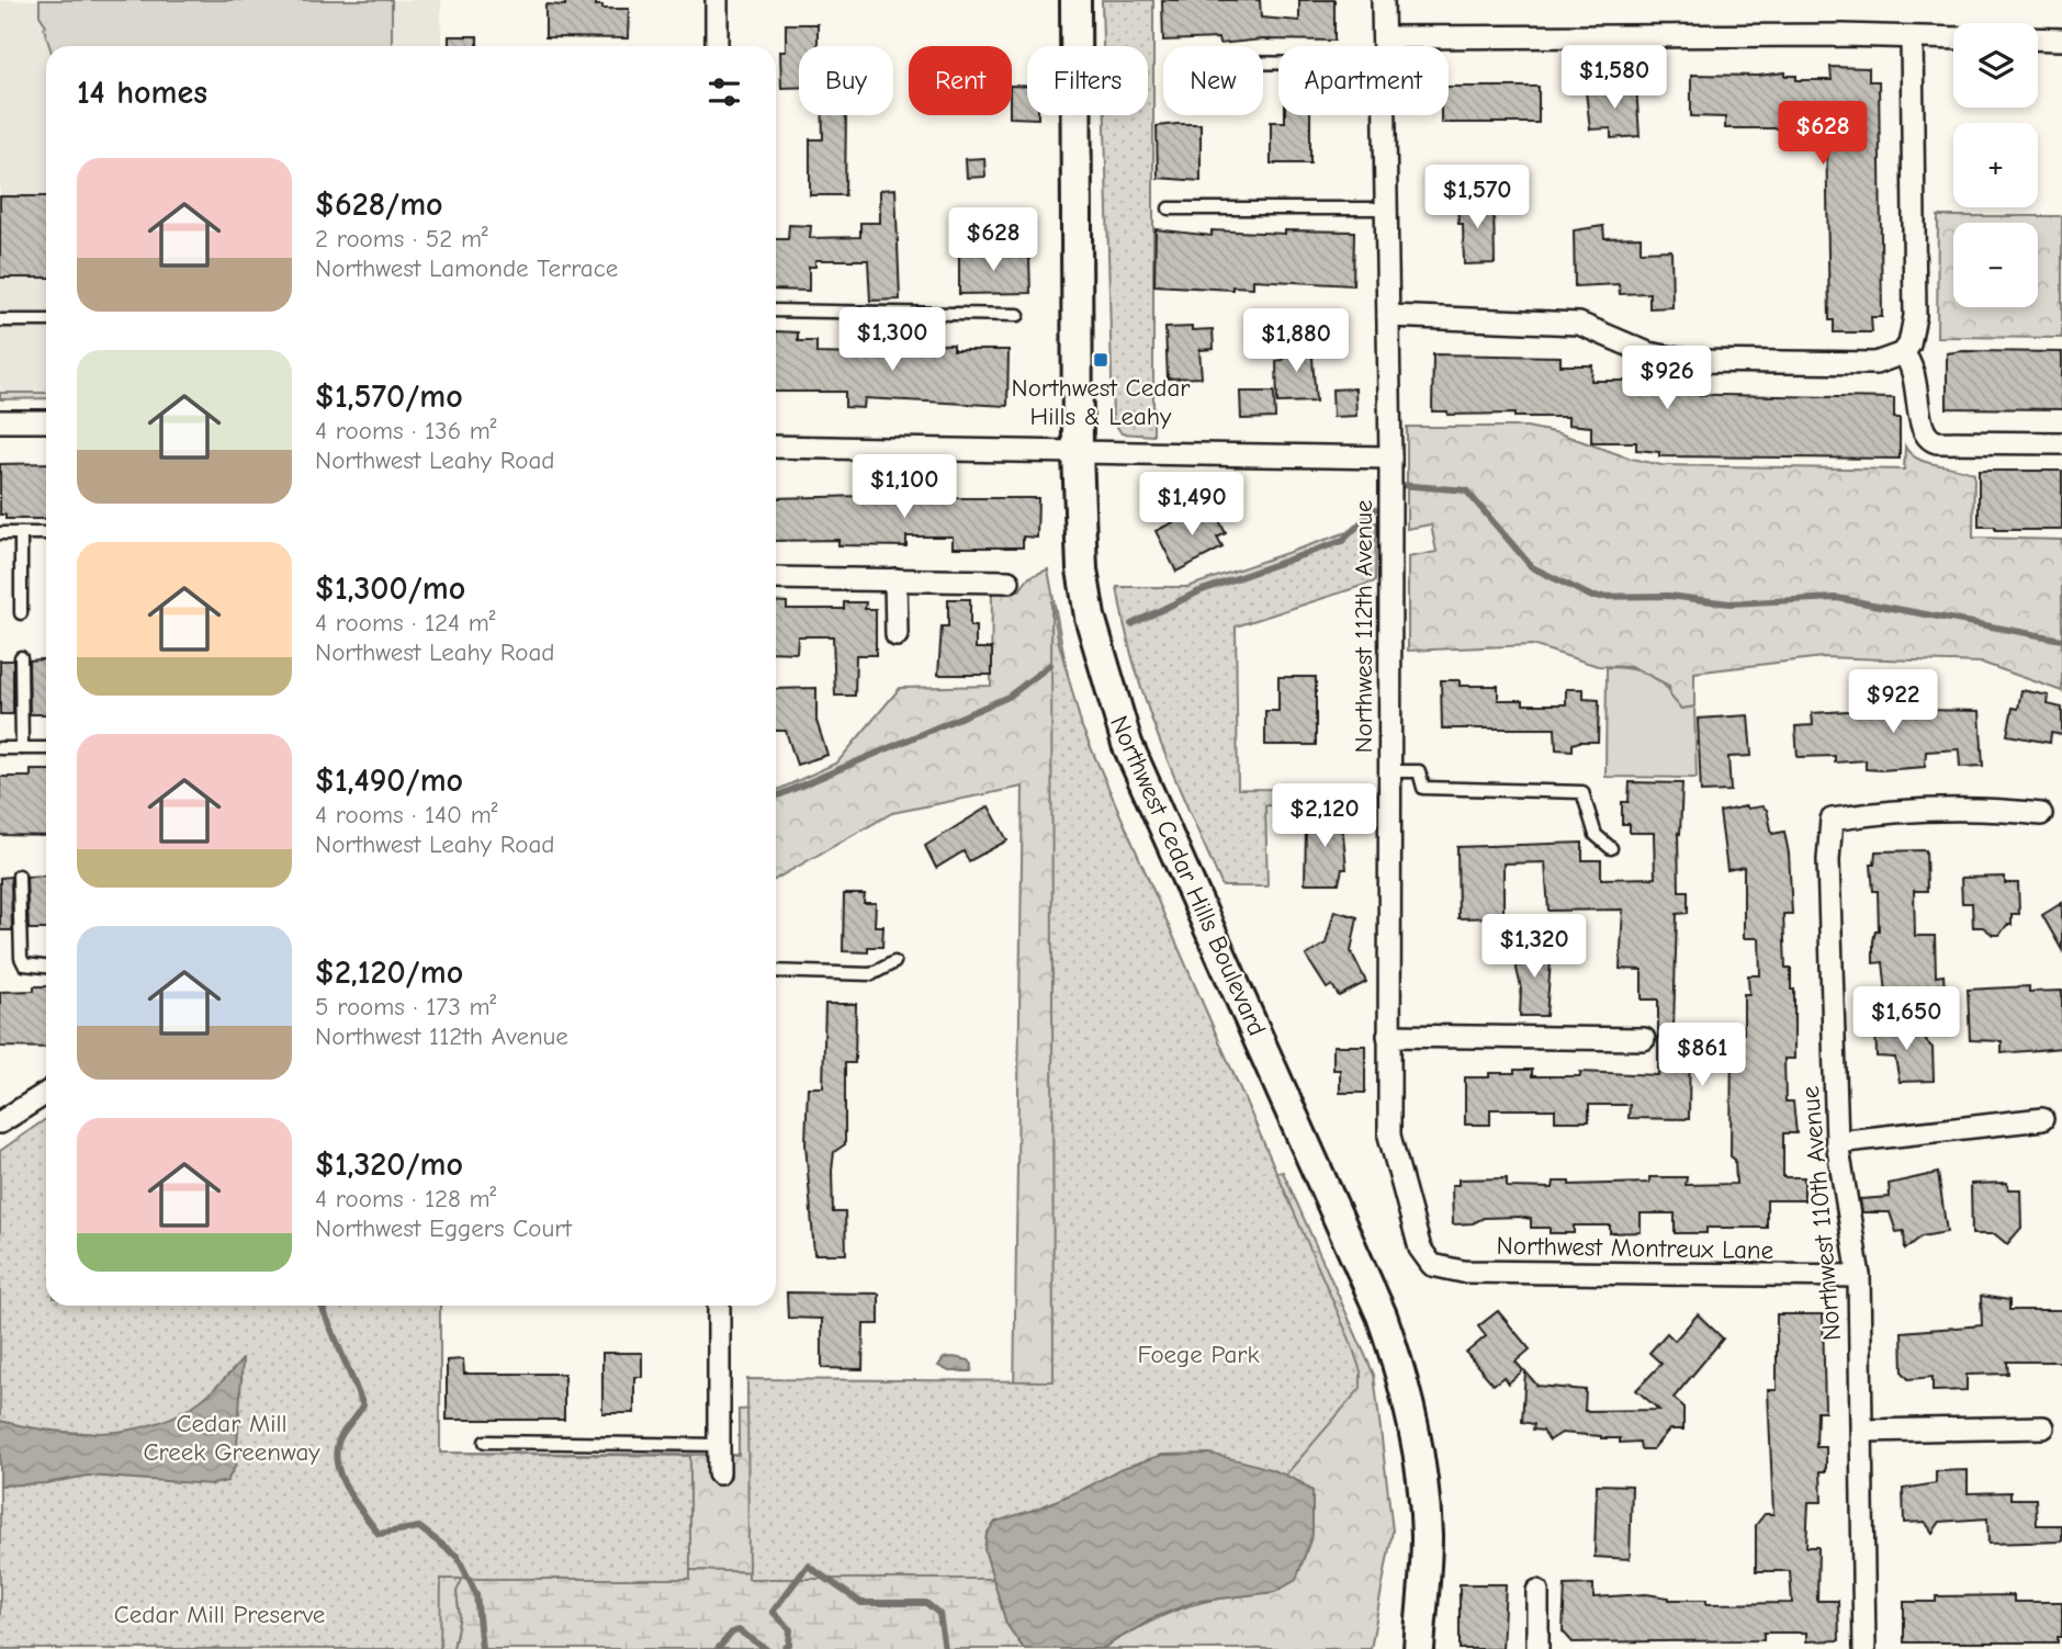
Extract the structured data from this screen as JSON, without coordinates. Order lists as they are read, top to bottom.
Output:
{
  "streets": {
    "main road": ["Northwest Cedar Hills Boulevard"],
    "street": ["Northwest 112th Avenue", "Northwest 110th Avenue", "Northwest Montreux Lane"]
  },
  "crossings": [
    ["Northwest 112th Avenue", "Northwest Montreux Lane"],
    ["Northwest 110th Avenue", "Northwest Montreux Lane"]
  ],
  "parks": ["Foege Park", "Cedar Mill Creek Greenway", "Cedar Mill Preserve"],
  "places": {
    "transit": ["Northwest Cedar Hills & Leahy"]
  },
  "page": {
    "map_buttons": ["+", "−"],
    "price": [
      "$1,580",
      "$628",
      "$1,570",
      "$628",
      "$1,300",
      "$1,880",
      "$926",
      "$1,100",
      "$1,490",
      "$922",
      "$2,120",
      "$1,320",
      "$1,650",
      "$861"
    ],
    "chip": [
      "Buy",
      "Rent",
      "Filters",
      "New",
      "Apartment"
    ],
    "heading": "14 homes",
    "list": [
      {
        "name": "$628/mo",
        "note": "2 rooms · 52 m² · Northwest Lamonde Terrace"
      },
      {
        "name": "$1,570/mo",
        "note": "4 rooms · 136 m² · Northwest Leahy Road"
      },
      {
        "name": "$1,300/mo",
        "note": "4 rooms · 124 m² · Northwest Leahy Road"
      },
      {
        "name": "$1,490/mo",
        "note": "4 rooms · 140 m² · Northwest Leahy Road"
      },
      {
        "name": "$2,120/mo",
        "note": "5 rooms · 173 m² · Northwest 112th Avenue"
      },
      {
        "name": "$1,320/mo",
        "note": "4 rooms · 128 m² · Northwest Eggers Court"
      }
    ]
  }
}
